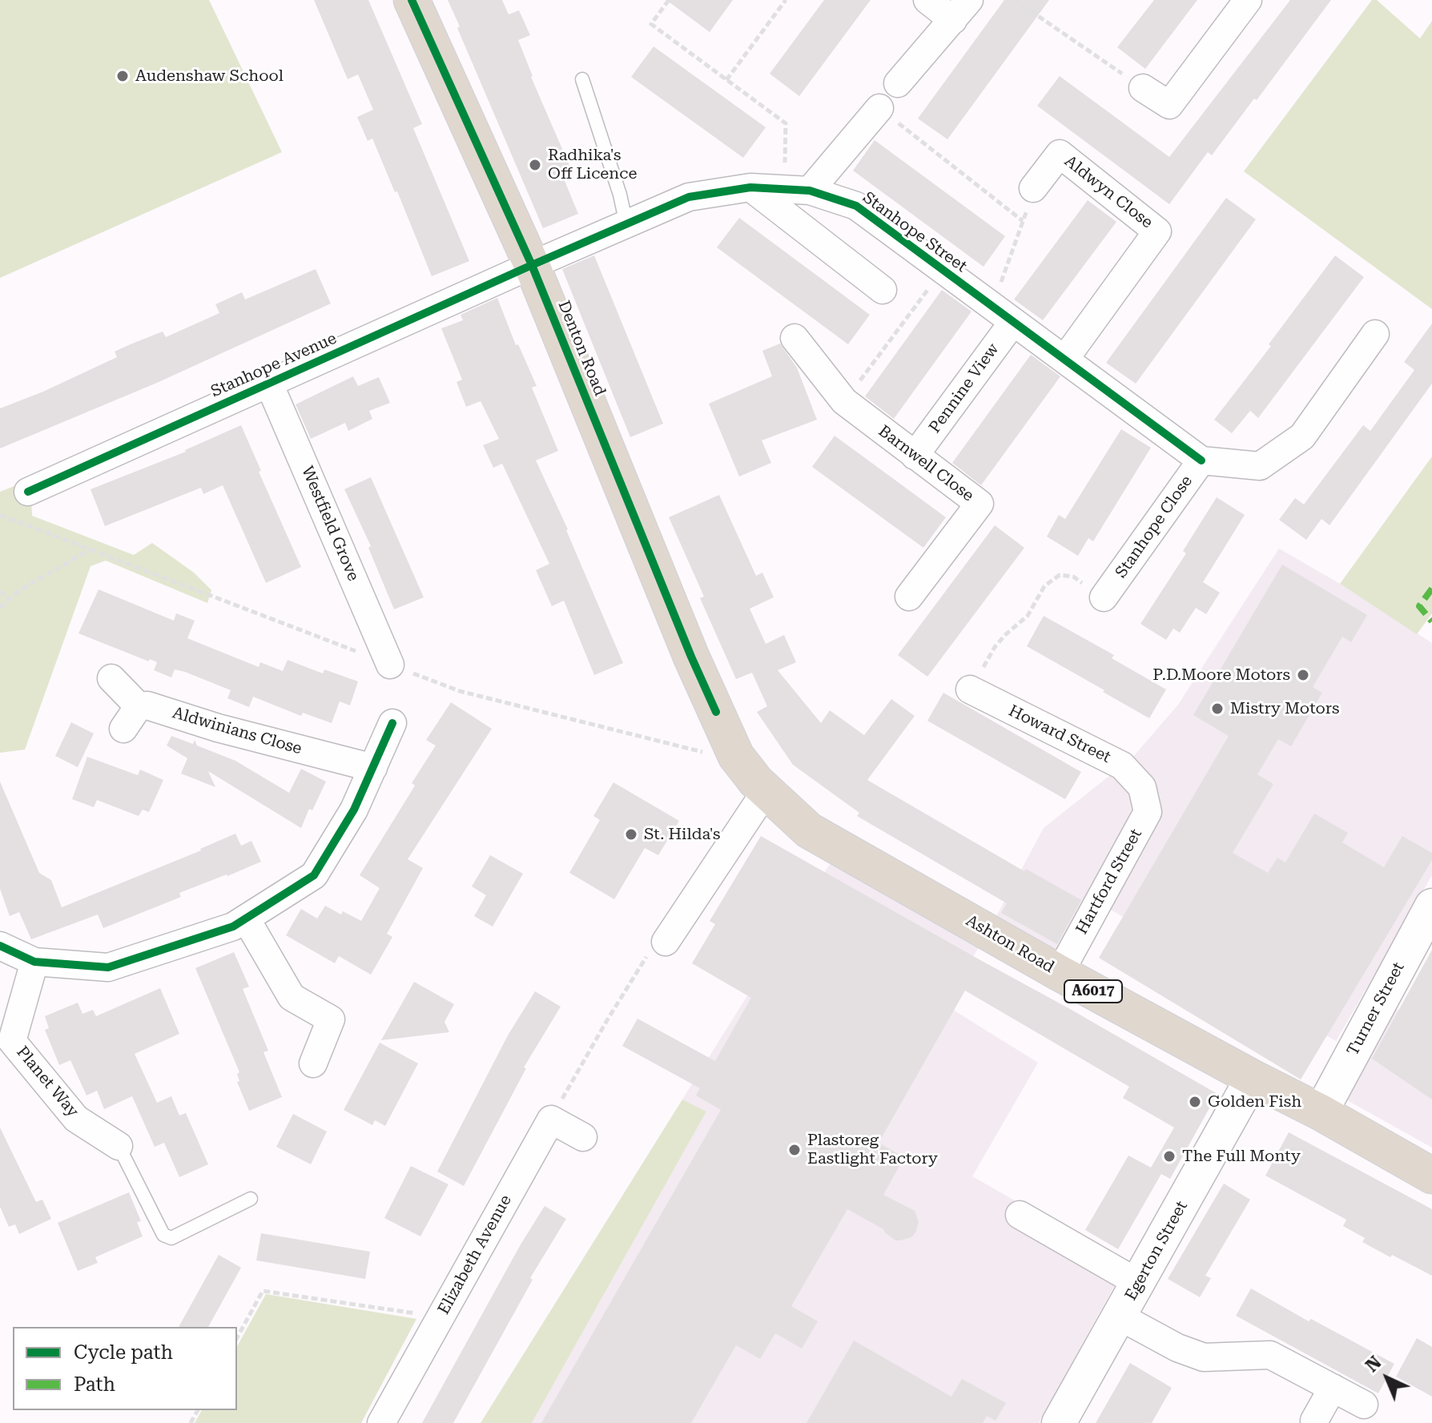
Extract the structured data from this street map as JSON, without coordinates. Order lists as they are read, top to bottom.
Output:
{
  "streets": {
    "highway": ["Denton Road", "Ashton Road", "A6017"],
    "street": [
      "Aldwyn Close",
      "Stanhope Street",
      "Stanhope Avenue",
      "Pennine View",
      "Barnwell Close",
      "Westfield Grove",
      "Stanhope Close",
      "Aldwinians Close",
      "Howard Street",
      "Hartford Street",
      "Turner Street",
      "Planet Way",
      "Egerton Street",
      "Elizabeth Avenue"
    ]
  },
  "crossings": [
    ["Aldwyn Close", "Stanhope Street"],
    ["Stanhope Street", "Denton Road"],
    ["Stanhope Street", "Stanhope Avenue"],
    ["Stanhope Street", "Pennine View"],
    ["Stanhope Street", "Stanhope Close"],
    ["Denton Road", "Stanhope Avenue"],
    ["Denton Road", "Ashton Road"],
    ["Stanhope Avenue", "Westfield Grove"],
    ["Pennine View", "Barnwell Close"],
    ["Howard Street", "Hartford Street"],
    ["Hartford Street", "Ashton Road"],
    ["Ashton Road", "Turner Street"],
    ["Ashton Road", "Egerton Street"]
  ],
  "places": [
    "Audenshaw School",
    "Radhika's Off Licence",
    "P.D.Moore Motors",
    "Mistry Motors",
    "St. Hilda's",
    "Golden Fish",
    "Plastoreg Eastlight Factory",
    "The Full Monty"
  ],
  "legend": ["Cycle path", "Path"],
  "north": "top left"
}
